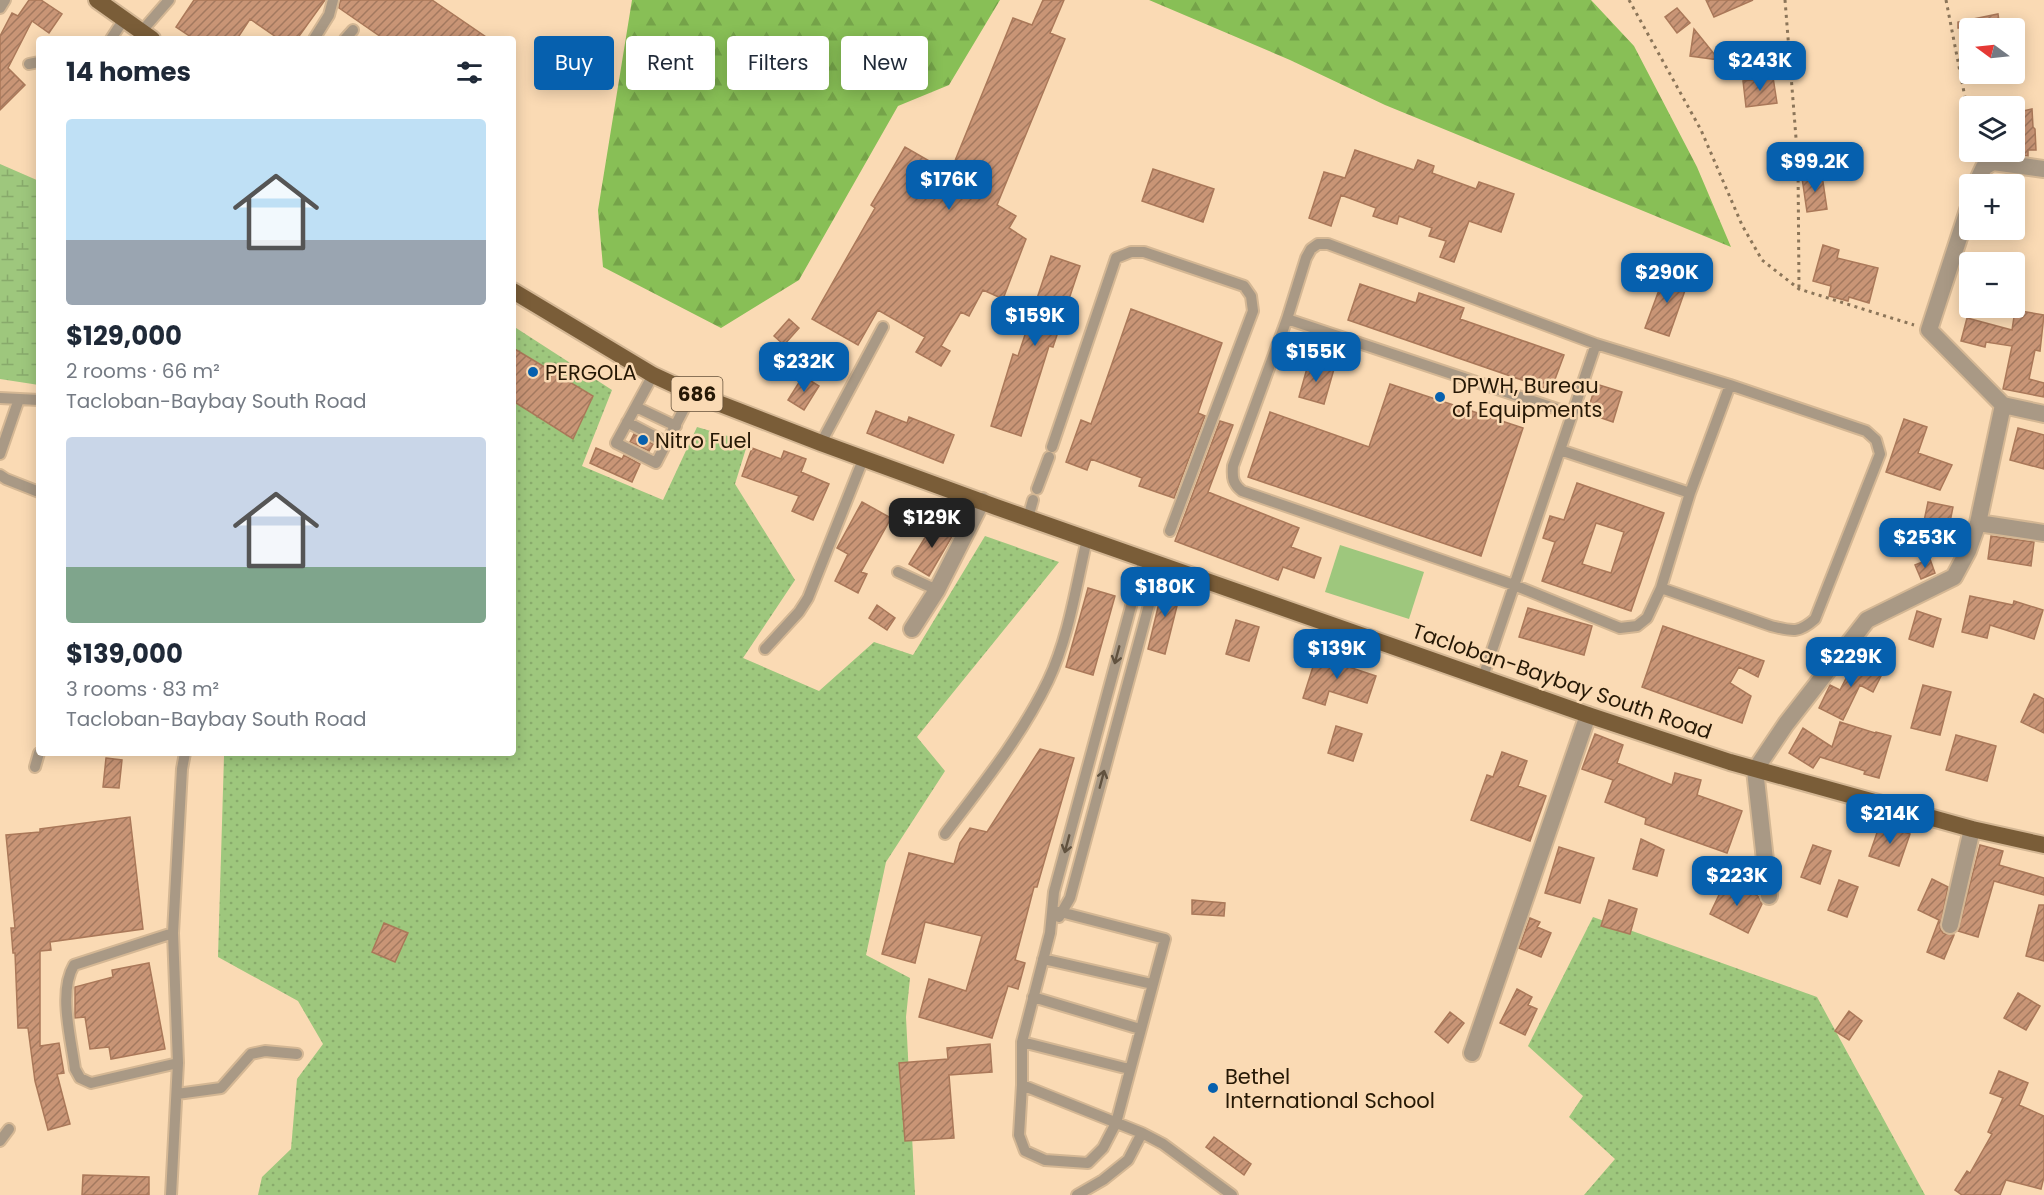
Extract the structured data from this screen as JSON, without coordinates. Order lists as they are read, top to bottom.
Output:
{
  "streets": {
    "main road": ["686", "Tacloban-Baybay South Road"]
  },
  "places": [
    "PERGOLA",
    "DPWH, Bureau of Equipments",
    "Nitro Fuel",
    "Bethel International School"
  ],
  "north": "left",
  "page": {
    "map_buttons": ["+", "−"],
    "chip": [
      "Buy",
      "Rent",
      "Filters",
      "New"
    ],
    "heading": "14 homes",
    "price": [
      "$243K",
      "$99.2K",
      "$176K",
      "$290K",
      "$159K",
      "$155K",
      "$232K",
      "$129K",
      "$253K",
      "$180K",
      "$139K",
      "$229K",
      "$214K",
      "$223K"
    ],
    "list": [
      {
        "name": "$129,000",
        "note": "2 rooms · 66 m² · Tacloban-Baybay South Road"
      },
      {
        "name": "$139,000",
        "note": "3 rooms · 83 m² · Tacloban-Baybay South Road"
      }
    ]
  }
}
